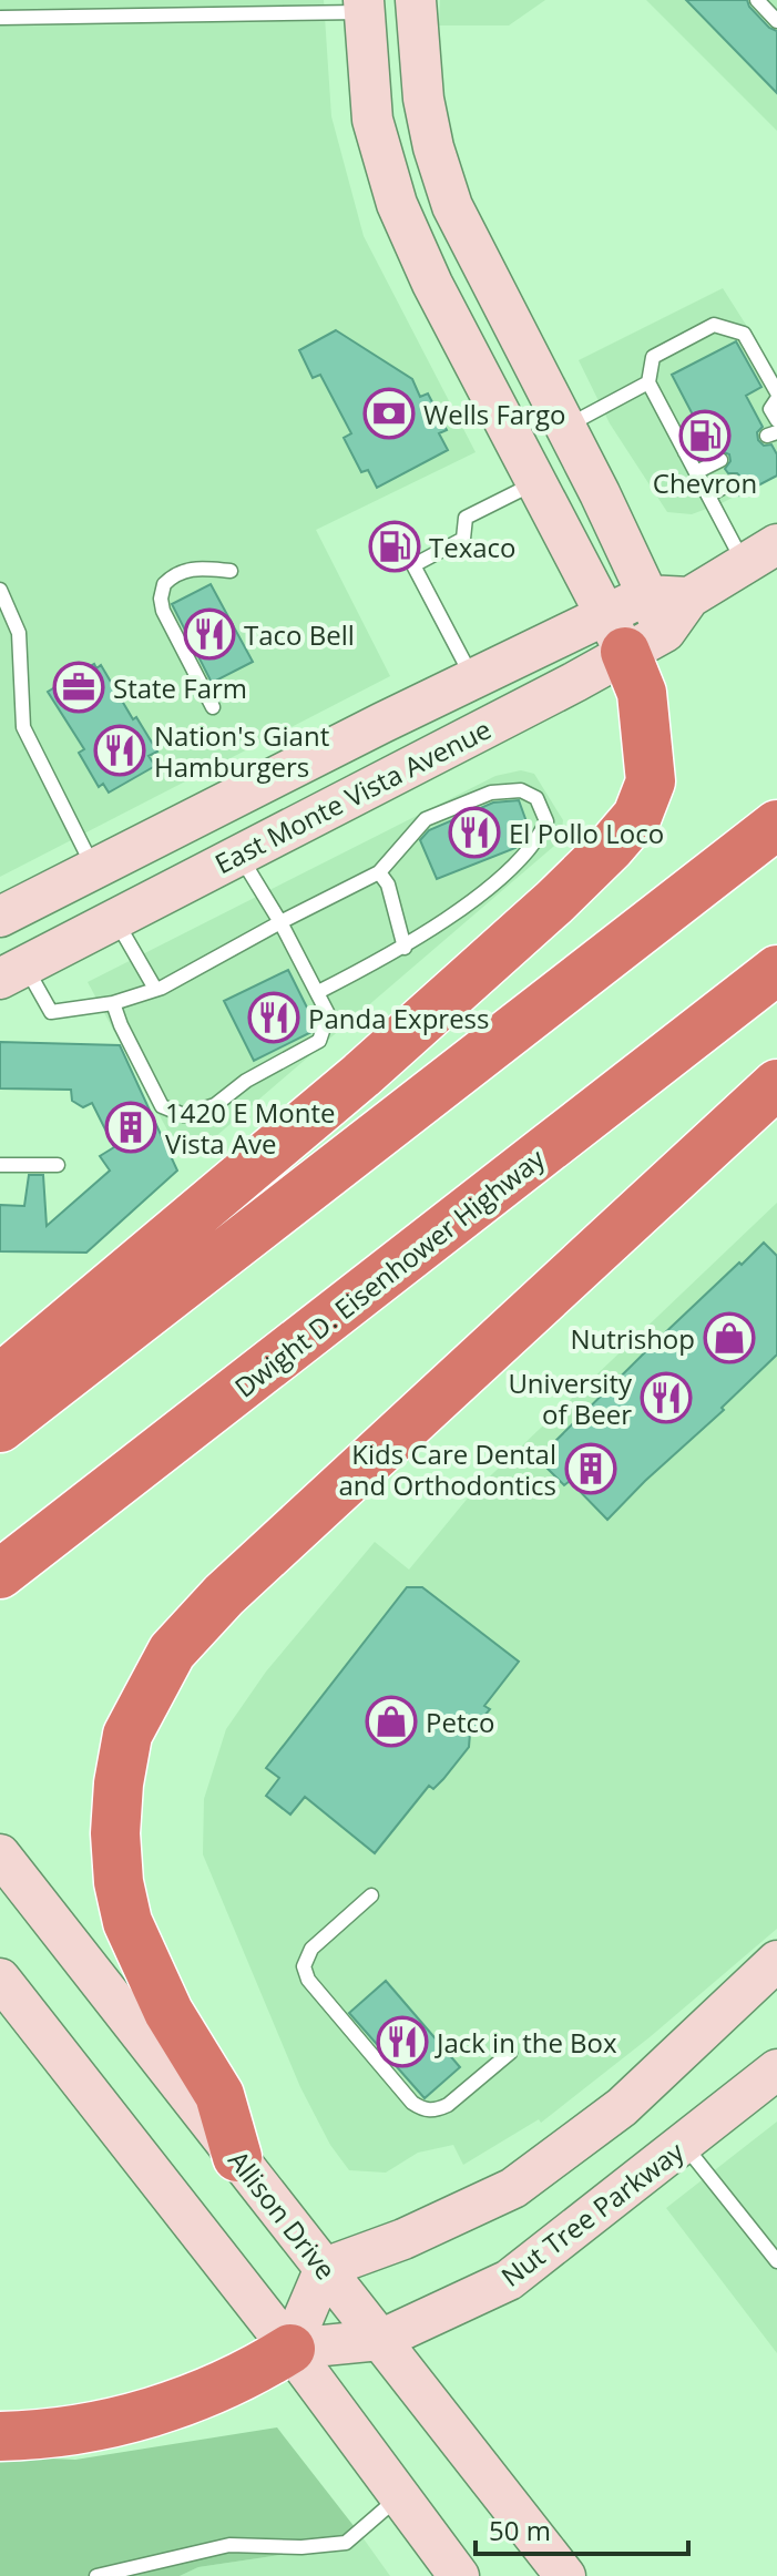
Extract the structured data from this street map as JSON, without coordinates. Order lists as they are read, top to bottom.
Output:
{
  "streets": {
    "highway": ["Dwight D. Eisenhower Highway"],
    "main road": ["East Monte Vista Avenue", "Nut Tree Parkway", "Allison Drive"]
  },
  "crossings": [
    ["Nut Tree Parkway", "Allison Drive"]
  ],
  "places": {
    "bank": ["Wells Fargo"],
    "fuel station": ["Chevron", "Texaco"],
    "restaurant": [
      "Taco Bell",
      "Nation's Giant Hamburgers",
      "El Pollo Loco",
      "Panda Express",
      "University of Beer",
      "Jack in the Box"
    ],
    "office": ["State Farm"],
    "building": ["1420 E Monte Vista Ave", "Kids Care Dental and Orthodontics"],
    "shop": ["Nutrishop", "Petco"]
  },
  "scale_bar": "50 m"
}
